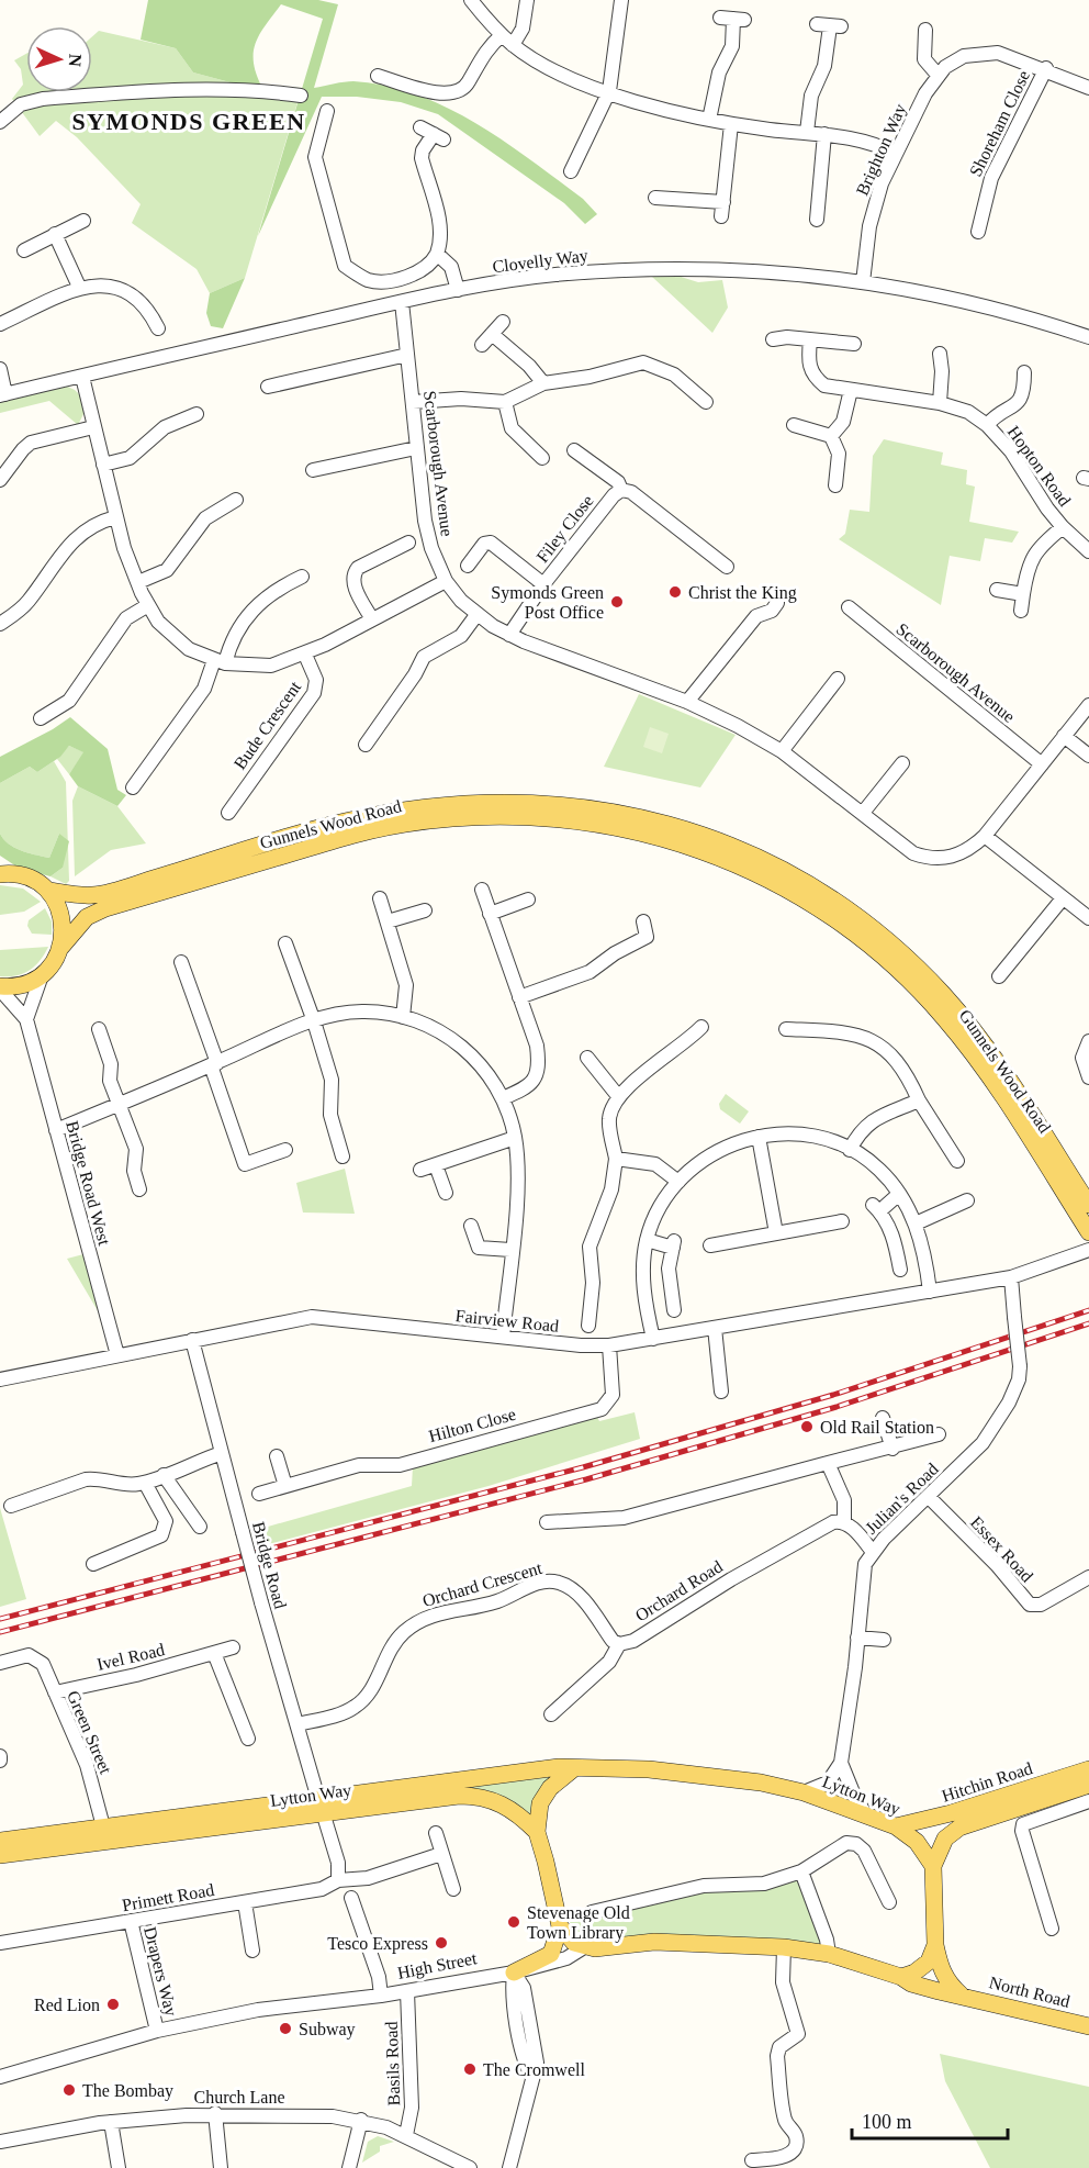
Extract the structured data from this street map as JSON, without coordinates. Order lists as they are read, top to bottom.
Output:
{
  "streets": {
    "main road": [
      "Gunnels Wood Road",
      "Hitchin Road",
      "Lytton Way",
      "High Street",
      "North Road"
    ],
    "street": [
      "Shoreham Close",
      "Brighton Way",
      "Clovelly Way",
      "Scarborough Avenue",
      "Hopton Road",
      "Filey Close",
      "Bude Crescent",
      "Bridge Road West",
      "Fairview Road",
      "Hilton Close",
      "Julian's Road",
      "Essex Road",
      "Bridge Road",
      "Orchard Crescent",
      "Orchard Road",
      "Ivel Road",
      "Green Street",
      "Primett Road",
      "Drapers Way",
      "Basils Road",
      "Church Lane"
    ]
  },
  "crossings": [
    ["Shoreham Close", "Brighton Way"],
    ["Brighton Way", "Clovelly Way"],
    ["Clovelly Way", "Scarborough Avenue"],
    ["Clovelly Way", "Bude Crescent"],
    ["Scarborough Avenue", "Filey Close"],
    ["Scarborough Avenue", "Bude Crescent"],
    ["Bridge Road West", "Fairview Road"],
    ["Fairview Road", "Hilton Close"],
    ["Fairview Road", "Julian's Road"],
    ["Fairview Road", "Bridge Road"],
    ["Julian's Road", "Essex Road"],
    ["Bridge Road", "Orchard Crescent"],
    ["Bridge Road", "Lytton Way"],
    ["Orchard Crescent", "Orchard Road"],
    ["Ivel Road", "Green Street"],
    ["Green Street", "Lytton Way"],
    ["Hitchin Road", "Lytton Way"],
    ["Primett Road", "Drapers Way"],
    ["High Street", "Drapers Way"],
    ["High Street", "North Road"],
    ["High Street", "Basils Road"],
    ["Basils Road", "Church Lane"]
  ],
  "districts": ["SYMONDS GREEN"],
  "places": [
    "Christ the King",
    "Symonds Green Post Office",
    "Old Rail Station",
    "Stevenage Old Town Library",
    "Tesco Express",
    "Red Lion",
    "Subway",
    "The Cromwell",
    "The Bombay"
  ],
  "scale_bar": "100 m",
  "north": "right"
}
